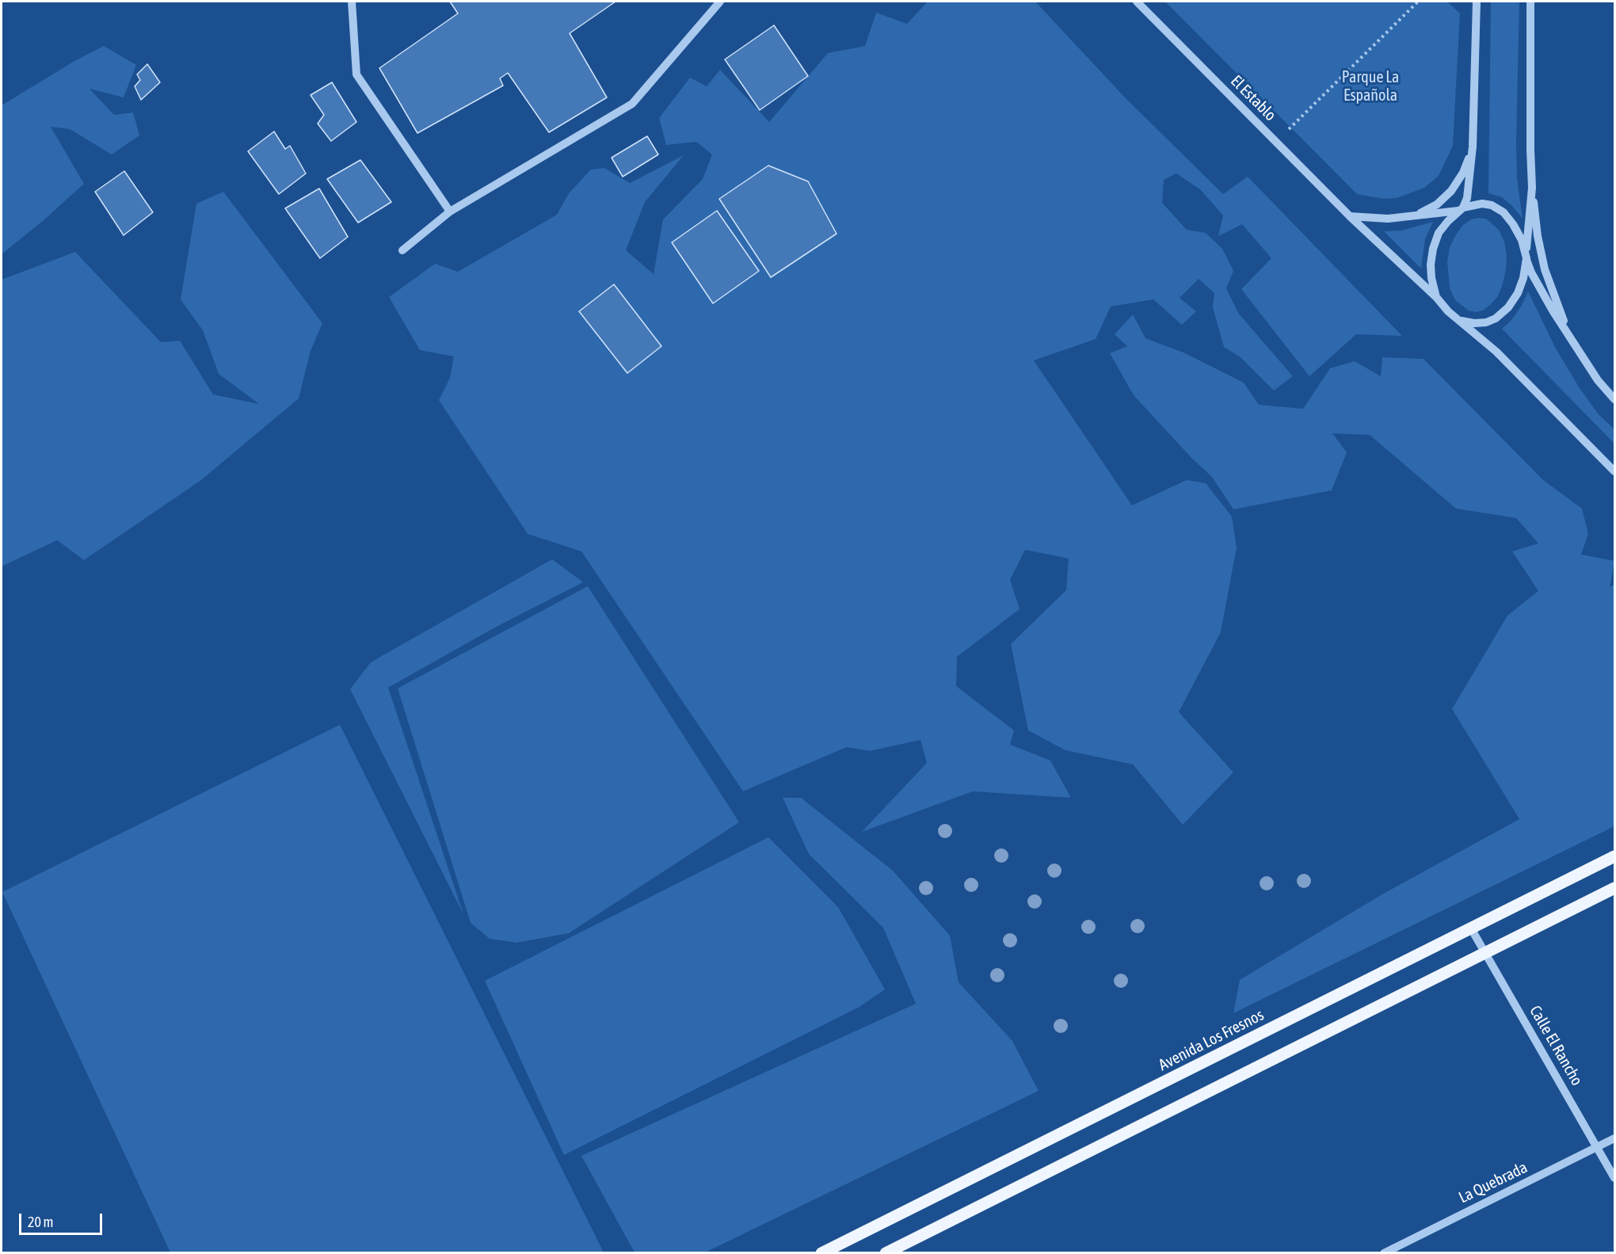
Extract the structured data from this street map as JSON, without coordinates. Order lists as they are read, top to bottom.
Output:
{
  "streets": {
    "main road": ["Avenida Los Fresnos"],
    "street": ["El Establo", "Calle El Rancho", "La Quebrada"]
  },
  "crossings": [
    ["Avenida Los Fresnos", "Calle El Rancho"],
    ["Calle El Rancho", "La Quebrada"]
  ],
  "parks": ["Parque La Española"],
  "scale_bar": "20 m"
}
